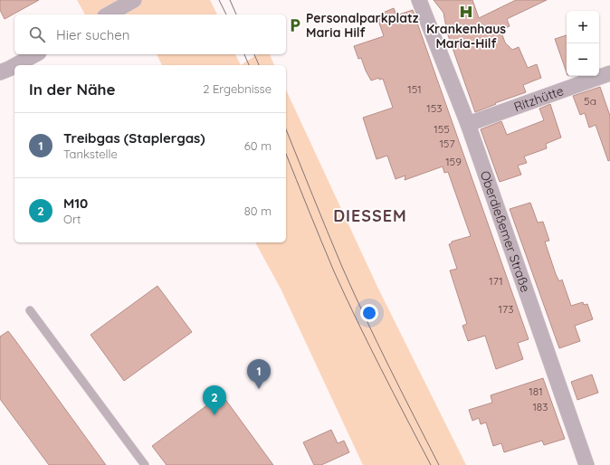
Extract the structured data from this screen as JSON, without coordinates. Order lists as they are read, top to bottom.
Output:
{
  "streets": {
    "street": ["Ritzhütte", "Oberdießemer Straße"]
  },
  "crossings": [
    ["Ritzhütte", "Oberdießemer Straße"]
  ],
  "districts": ["DIESSEM"],
  "places": {
    "hospital": ["Krankenhaus Maria-Hilf"],
    "parking": ["Personalparkplatz Maria Hilf"]
  },
  "house_numbers": [
    "151",
    "5a",
    "153",
    "155",
    "157",
    "159",
    "171",
    "173",
    "181",
    "183"
  ],
  "page": {
    "map_buttons": ["+", "−"],
    "search": "Hier suchen",
    "heading": ["In der Nähe", "2 Ergebnisse"],
    "list": [
      {
        "mark": "1",
        "name": "Treibgas (Staplergas)",
        "note": "Tankstelle",
        "value": "60 m"
      },
      {
        "mark": "2",
        "name": "M10",
        "note": "Ort",
        "value": "80 m"
      }
    ],
    "pins": ["1", "2"]
  }
}
